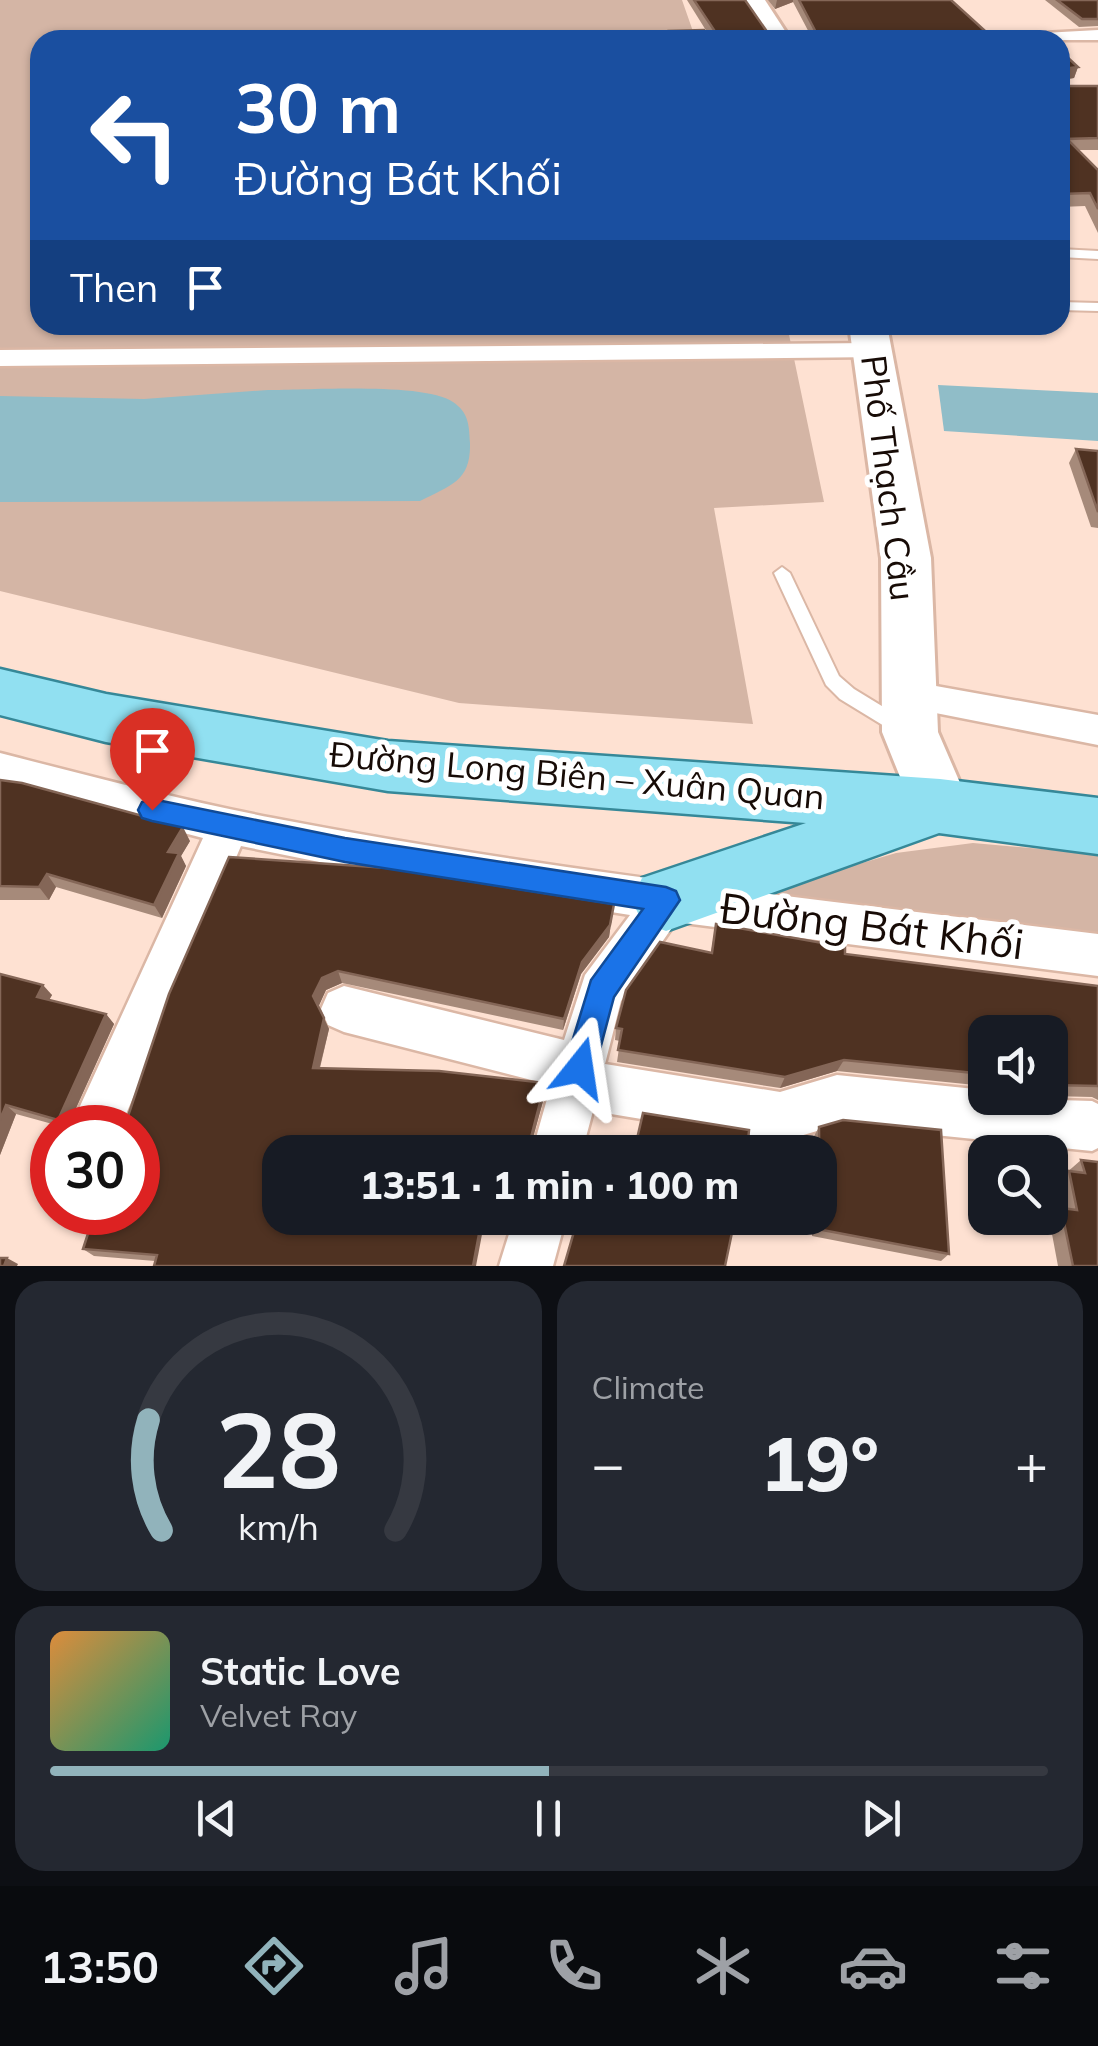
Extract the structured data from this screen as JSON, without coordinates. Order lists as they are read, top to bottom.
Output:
{
  "streets": {
    "main road": ["Đường Long Biên – Xuân Quan"],
    "street": ["Phố Thạch Cầu", "Đường Bát Khối"]
  },
  "crossings": [
    ["Phố Thạch Cầu", "Đường Long Biên – Xuân Quan"]
  ],
  "page": {
    "turn": ["30 m", "Đường Bát Khối"],
    "then": "Then",
    "limit": "30",
    "trip": "13:51 · 1 min · 100 m",
    "tile": "Climate",
    "heat": ["−", "19°", "+"],
    "song": ["Static Love", "Velvet Ray"],
    "tabs": "13:50",
    "gauge": ["28", "km/h"]
  }
}
